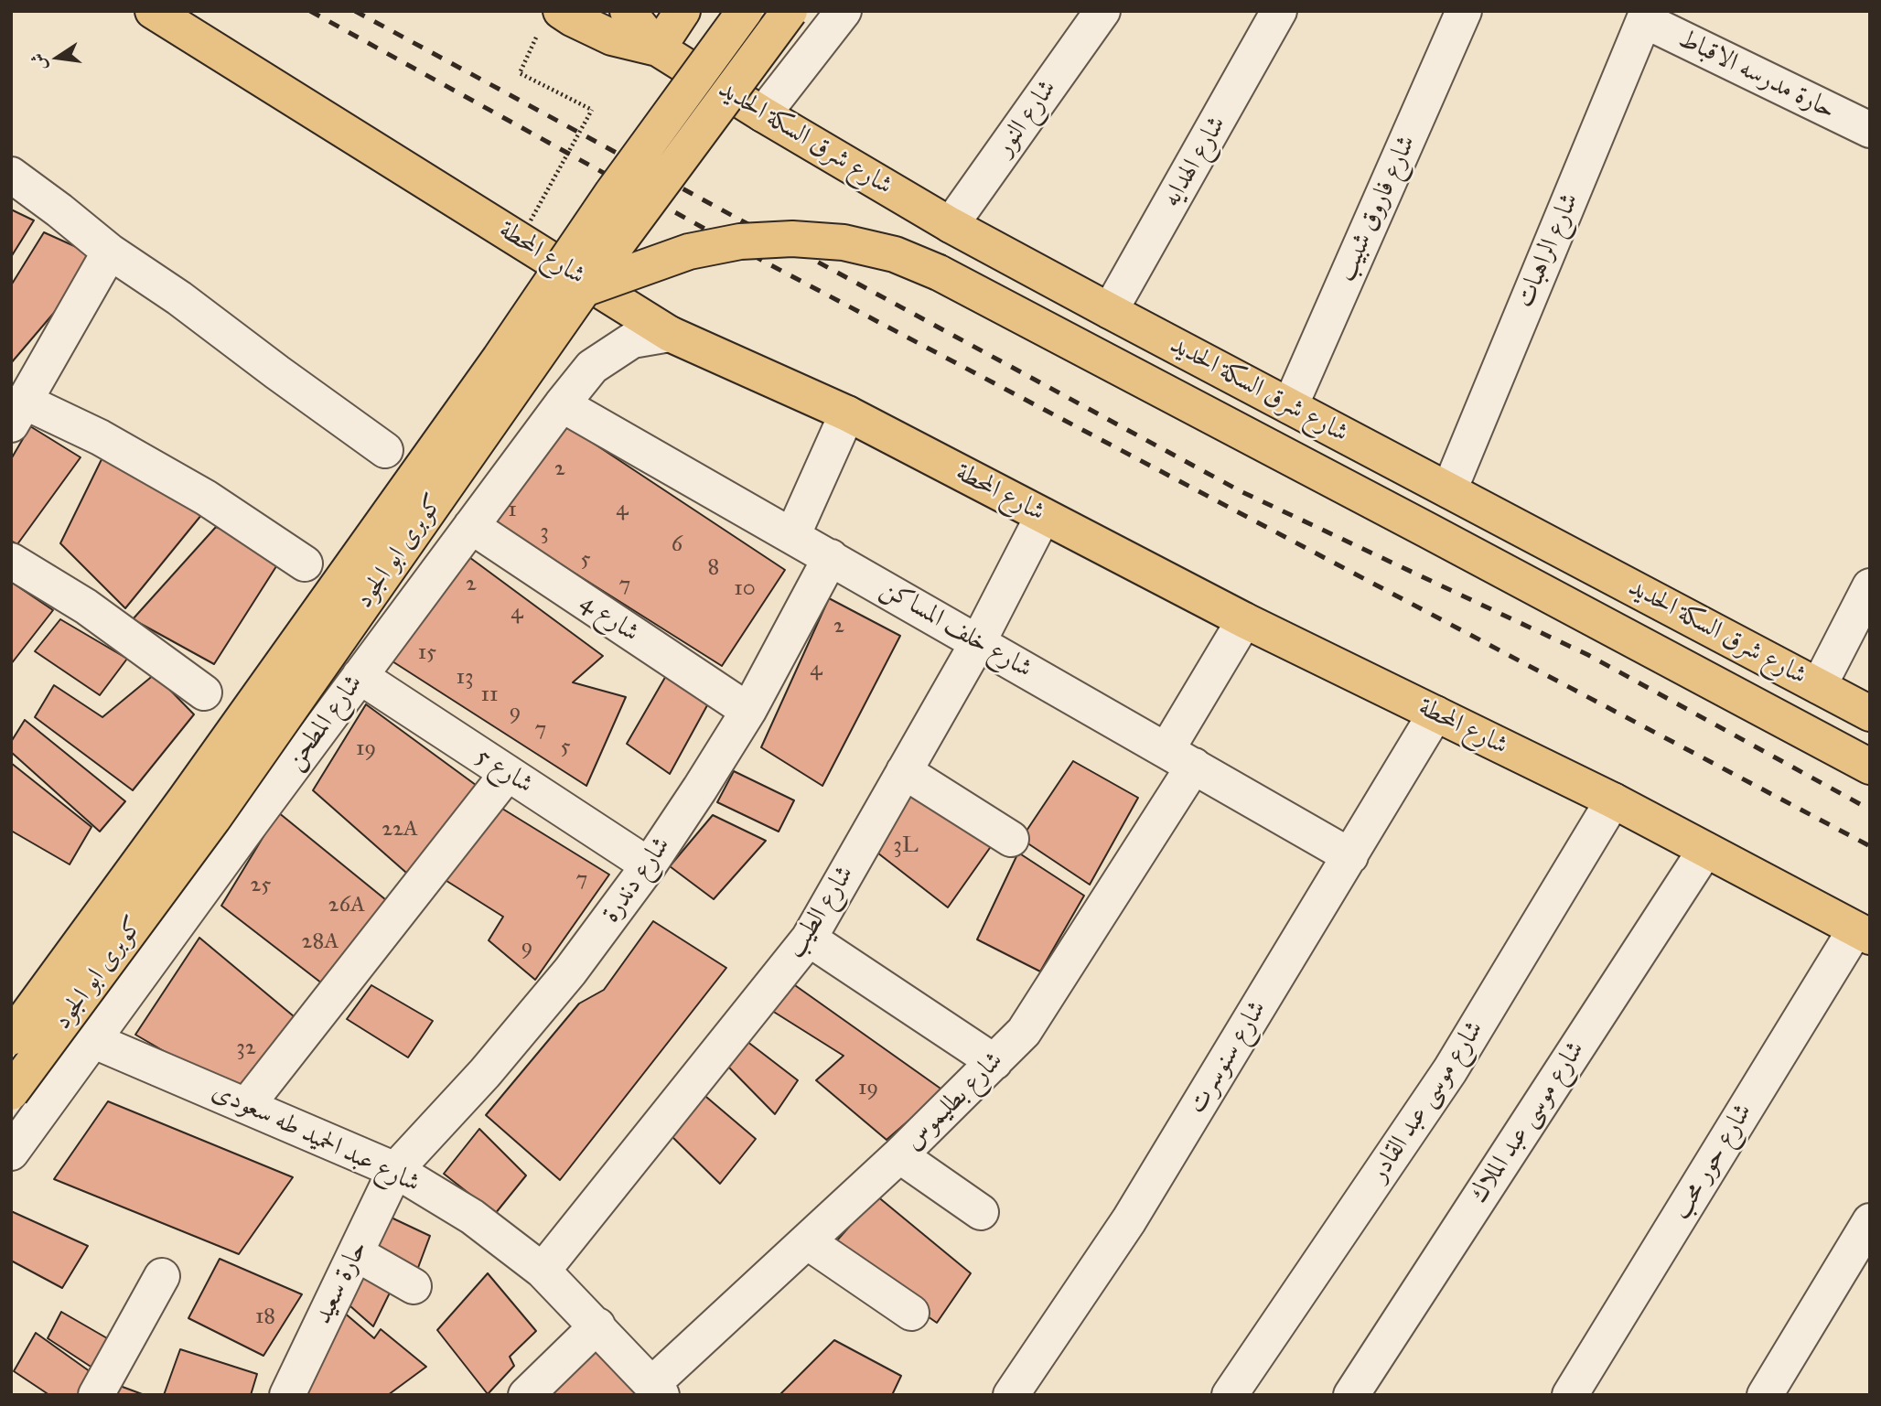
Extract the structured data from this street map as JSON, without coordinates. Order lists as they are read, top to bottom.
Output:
{
  "streets": {
    "main road": ["شارع شرق السكة الحديد", "شارع المحطة", "كوبرى ابو الجود"],
    "street": [
      "حارة مدرسه الاقباط",
      "شارع النور",
      "شارع الهدايه",
      "شارع فاروق شبيب",
      "شارع الراهبات",
      "شارع 4",
      "شارع خلف المساكن",
      "شارع المطحن",
      "شارع 5",
      "شارع دندرة",
      "شارع الطيب",
      "شارع سنوسرت",
      "شارع بطليموس",
      "شارع موسى عبد القادر",
      "شارع موسى عبد الملاك",
      "شارع عبد الحميد طه سعودى",
      "شارع حور محب",
      "حارة سعيد"
    ]
  },
  "crossings": [
    ["حارة مدرسه الاقباط", "شارع الراهبات"],
    ["شارع النور", "شارع شرق السكة الحديد"],
    ["شارع شرق السكة الحديد", "شارع الهدايه"],
    ["شارع شرق السكة الحديد", "شارع فاروق شبيب"],
    ["شارع شرق السكة الحديد", "شارع الراهبات"],
    ["شارع المحطة", "شارع المطحن"],
    ["شارع المحطة", "شارع الطيب"],
    ["شارع المحطة", "شارع سنوسرت"],
    ["شارع المحطة", "شارع بطليموس"],
    ["شارع المحطة", "شارع موسى عبد القادر"],
    ["شارع المحطة", "شارع موسى عبد الملاك"],
    ["شارع المحطة", "شارع حور محب"],
    ["شارع 4", "شارع المطحن"],
    ["شارع 4", "شارع دندرة"],
    ["شارع خلف المساكن", "شارع المطحن"],
    ["شارع خلف المساكن", "شارع دندرة"],
    ["شارع خلف المساكن", "شارع الطيب"],
    ["شارع خلف المساكن", "شارع سنوسرت"],
    ["شارع خلف المساكن", "شارع بطليموس"],
    ["شارع المطحن", "شارع 5"],
    ["شارع المطحن", "شارع عبد الحميد طه سعودى"],
    ["شارع 5", "شارع دندرة"],
    ["شارع دندرة", "شارع عبد الحميد طه سعودى"],
    ["شارع دندرة", "حارة سعيد"],
    ["شارع الطيب", "شارع عبد الحميد طه سعودى"],
    ["شارع بطليموس", "شارع عبد الحميد طه سعودى"],
    ["شارع عبد الحميد طه سعودى", "حارة سعيد"]
  ],
  "house_numbers": [
    "2",
    "4",
    "1",
    "3",
    "6",
    "5",
    "8",
    "2",
    "7",
    "10",
    "4",
    "2",
    "15",
    "4",
    "13",
    "11",
    "9",
    "7",
    "5",
    "19",
    "22A",
    "3L",
    "7",
    "25",
    "26A",
    "28A",
    "9",
    "32",
    "19",
    "18"
  ],
  "north": "left"
}
